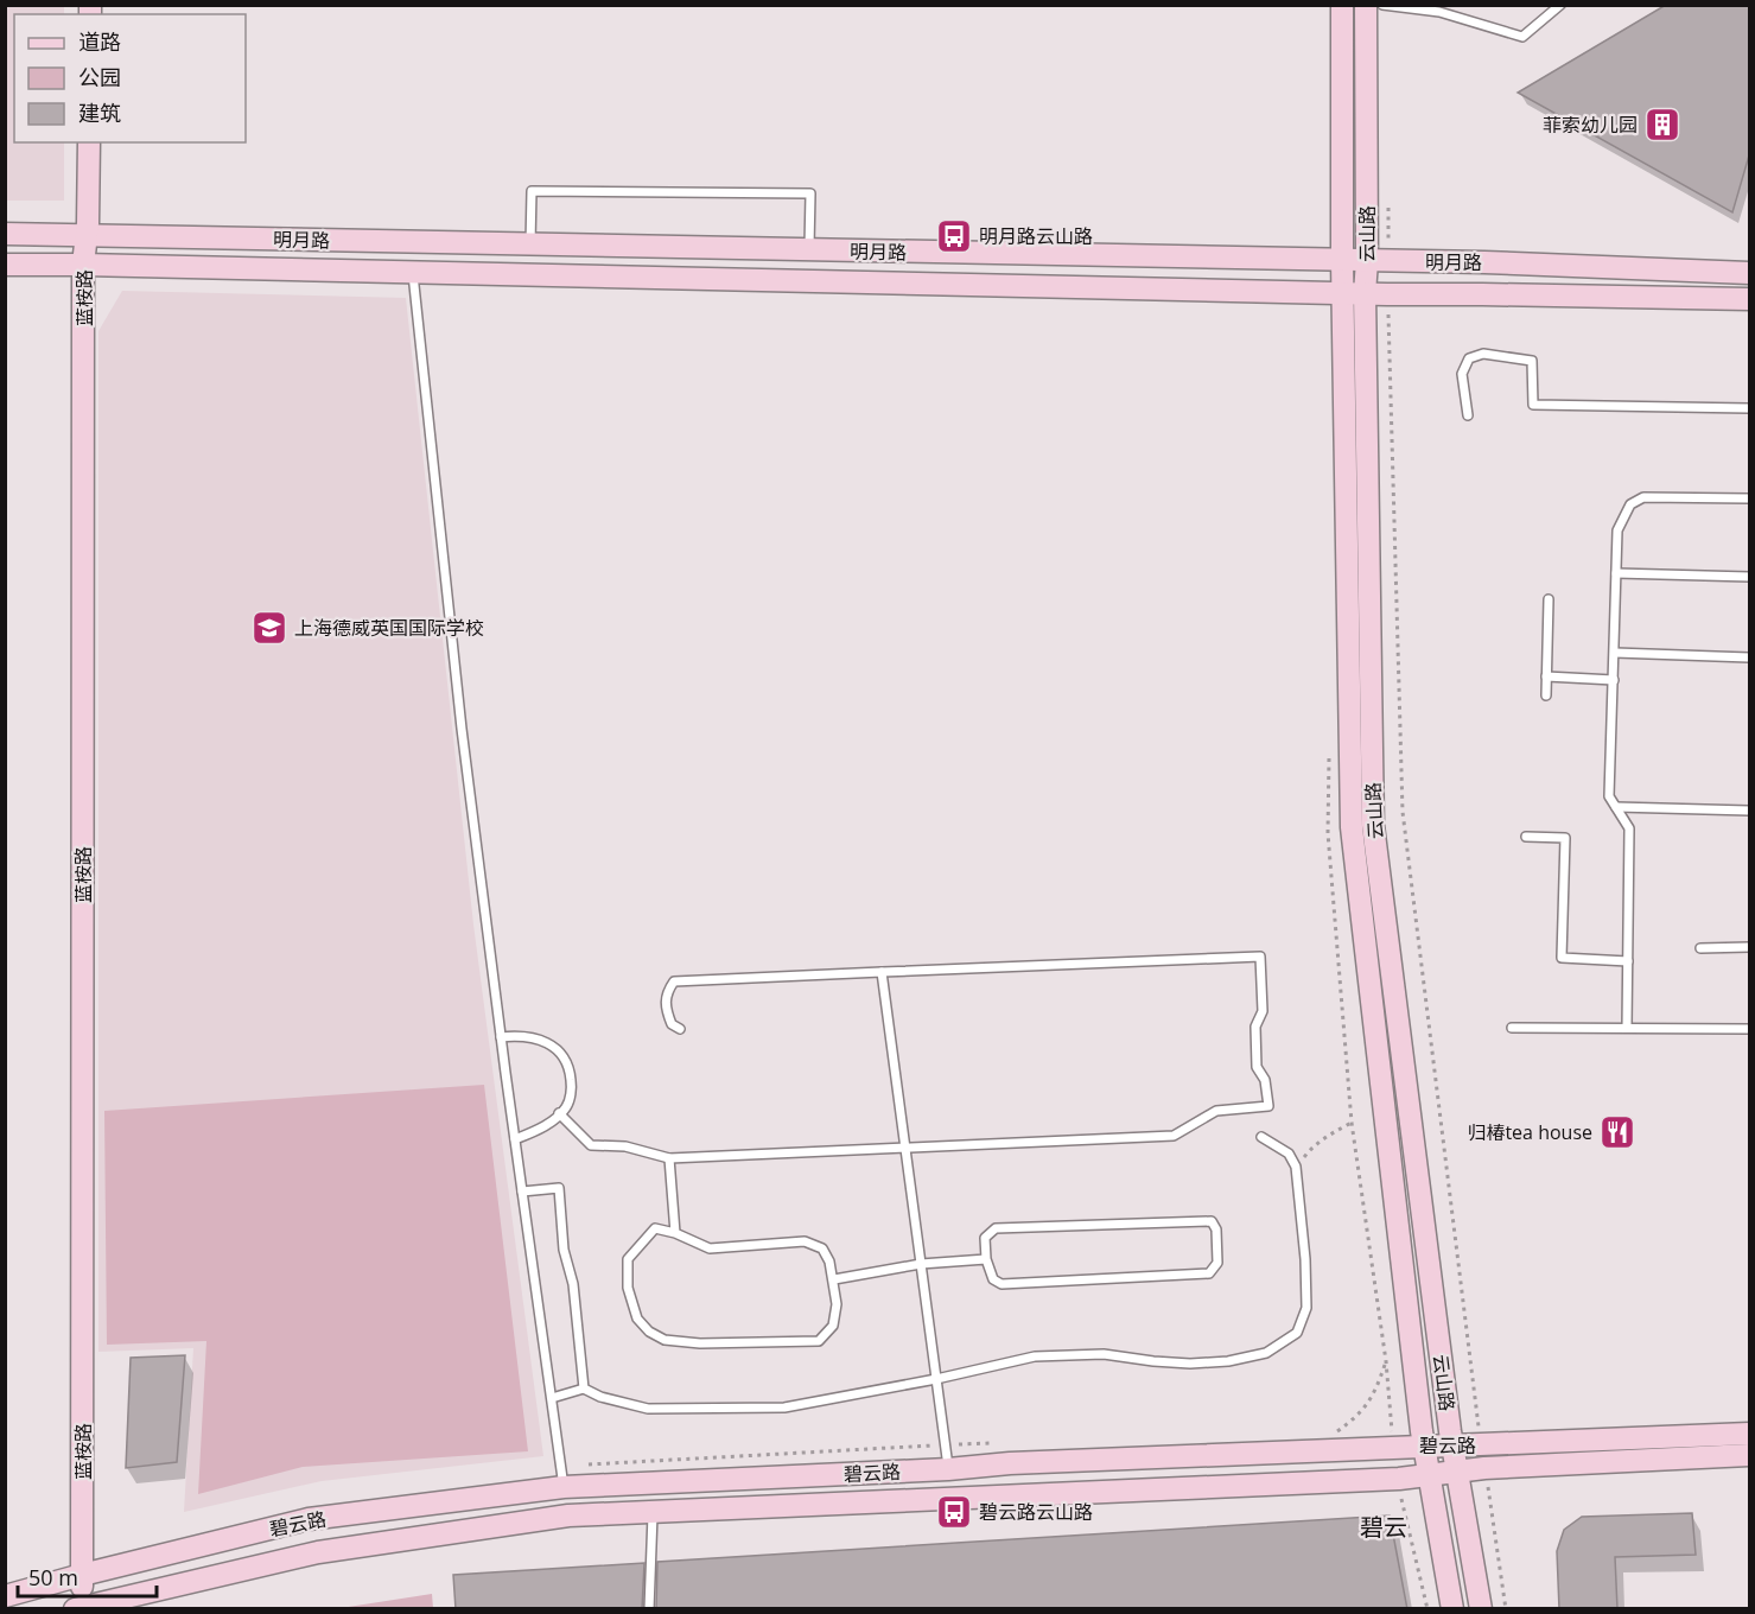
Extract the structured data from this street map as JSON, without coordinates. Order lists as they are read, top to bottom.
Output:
{
  "streets": {
    "street": [
      "云山路",
      "明月路",
      "蓝桉路",
      "碧云路"
    ]
  },
  "crossings": [
    ["云山路", "明月路"],
    ["云山路", "碧云路"],
    ["明月路", "蓝桉路"],
    ["蓝桉路", "碧云路"]
  ],
  "districts": ["碧云"],
  "places": {
    "building": ["菲索幼儿园"],
    "bus stop": ["明月路云山路", "碧云路云山路"],
    "school or university": ["上海德威英国国际学校"],
    "restaurant": ["归椿tea house"]
  },
  "legend": ["道路", "公园", "建筑"],
  "scale_bar": "50 m"
}
